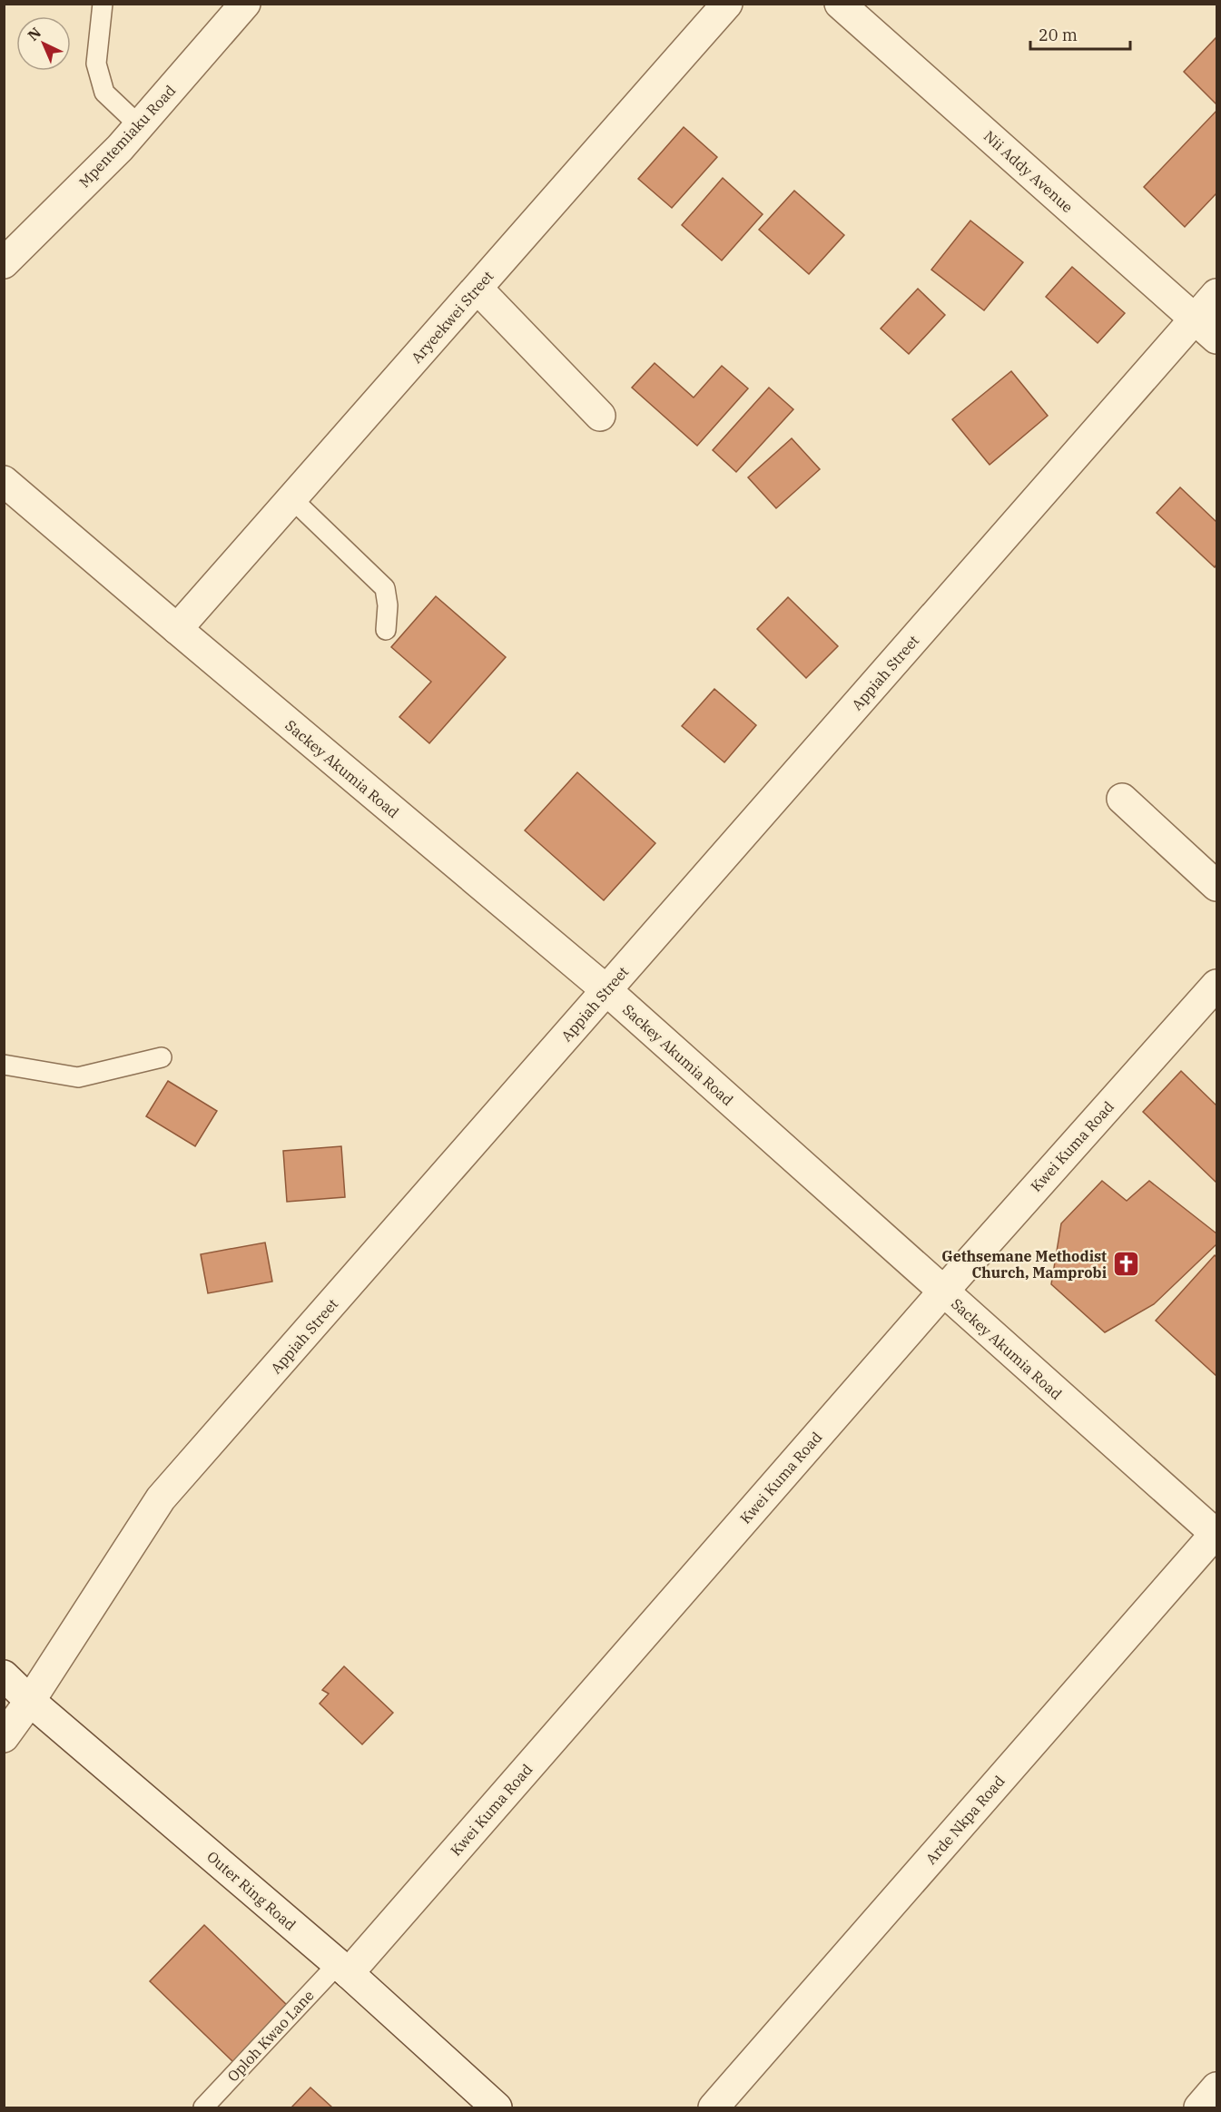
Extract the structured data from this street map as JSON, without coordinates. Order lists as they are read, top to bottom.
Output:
{
  "streets": {
    "street": [
      "Mpentemiaku Road",
      "Nii Addy Avenue",
      "Aryeekwei Street",
      "Appiah Street",
      "Sackey Akumia Road",
      "Kwei Kuma Road",
      "Arde Nkpa Road",
      "Outer Ring Road"
    ],
    "lane": ["Oploh Kwao Lane"]
  },
  "crossings": [
    ["Nii Addy Avenue", "Appiah Street"],
    ["Aryeekwei Street", "Sackey Akumia Road"],
    ["Appiah Street", "Sackey Akumia Road"],
    ["Appiah Street", "Outer Ring Road"],
    ["Sackey Akumia Road", "Kwei Kuma Road"],
    ["Sackey Akumia Road", "Arde Nkpa Road"],
    ["Kwei Kuma Road", "Outer Ring Road"],
    ["Kwei Kuma Road", "Oploh Kwao Lane"],
    ["Outer Ring Road", "Oploh Kwao Lane"]
  ],
  "places": {
    "church": ["Gethsemane Methodist Church, Mamprobi"]
  },
  "scale_bar": "20 m",
  "north": "top left"
}
